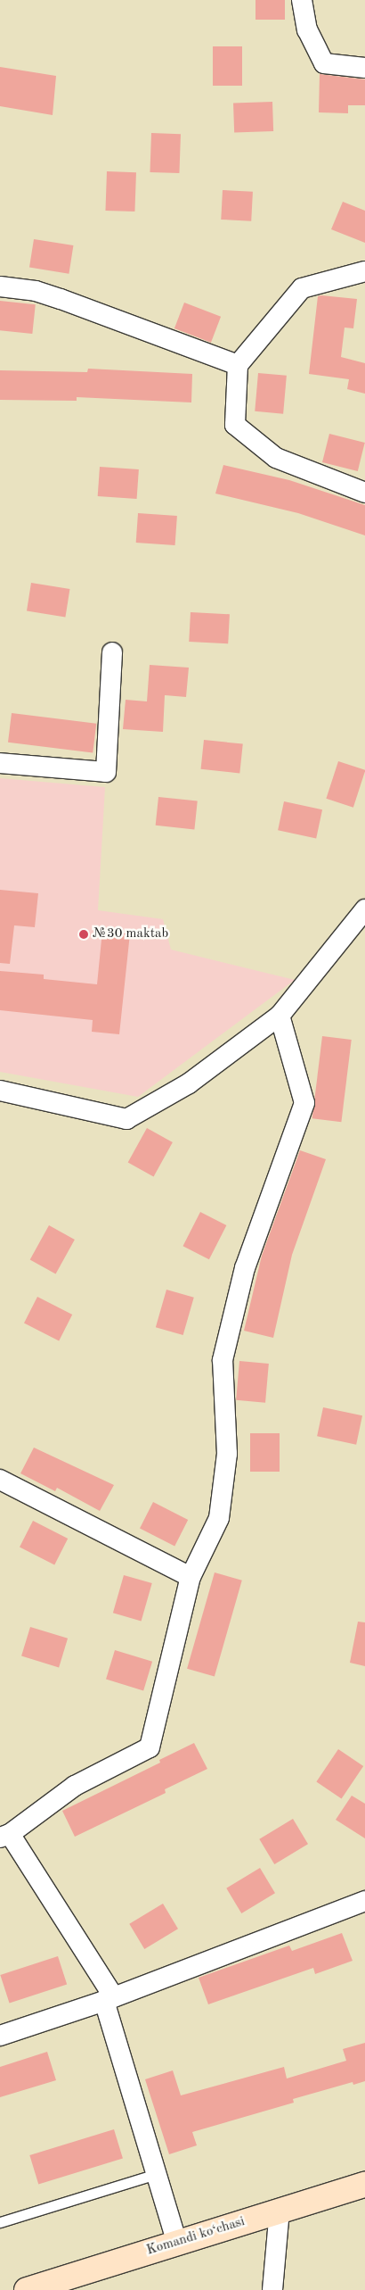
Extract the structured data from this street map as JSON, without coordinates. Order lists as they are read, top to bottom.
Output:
{
  "streets": {
    "main road": ["Komandi ko‘chasi"]
  },
  "places": ["№30 maktab"]
}
